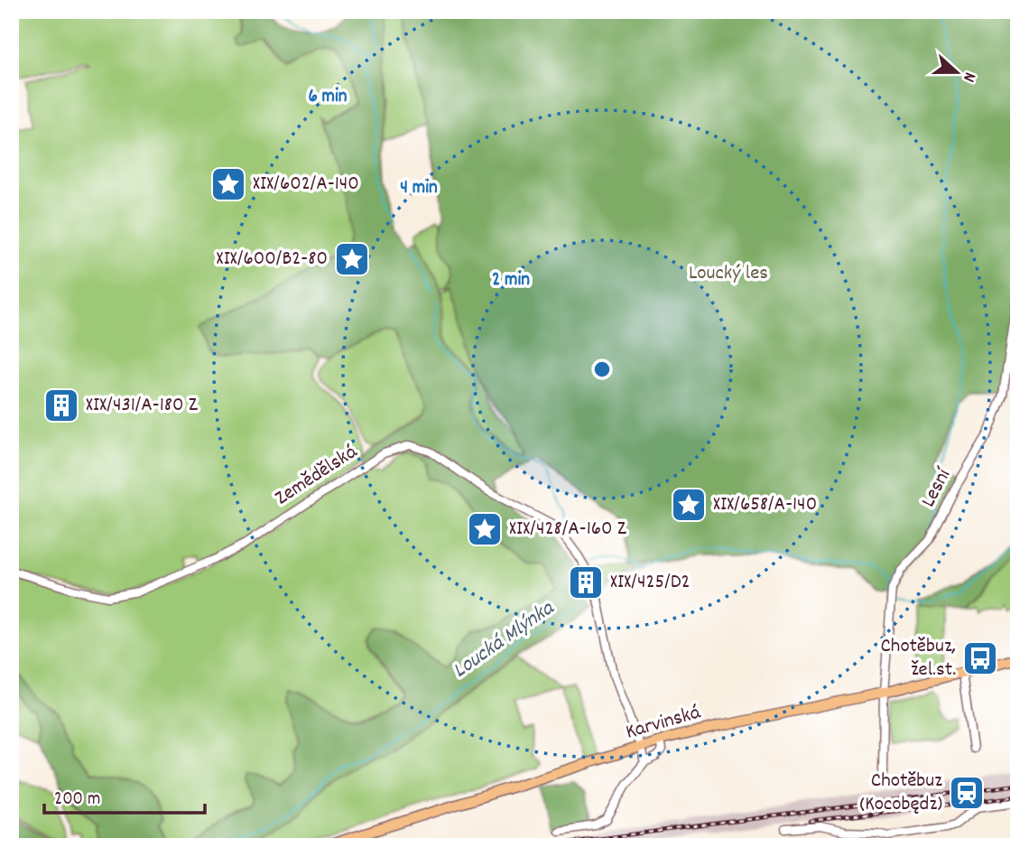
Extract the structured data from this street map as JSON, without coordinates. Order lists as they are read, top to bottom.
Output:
{
  "streets": {
    "main road": ["Karvinská"],
    "street": ["Zemědělská", "Lesní"]
  },
  "crossings": [
    ["Zemědělská", "Karvinská"],
    ["Lesní", "Karvinská"]
  ],
  "water": ["Loucká Mlýnka"],
  "parks": ["Loucký les"],
  "places": {
    "place": [
      "XIX/602/A-140",
      "XIX/600/B2-80",
      "XIX/658/A-140",
      "XIX/428/A-160 Z"
    ],
    "building": ["XIX/431/A-180 Z", "XIX/425/D2"],
    "bus stop": ["Chotěbuz, žel.st."],
    "station": ["Chotěbuz (Kocobędz)"]
  },
  "scale_bar": "200 m",
  "north": "right",
  "rings": ["6 min", "4 min", "2 min"]
}
